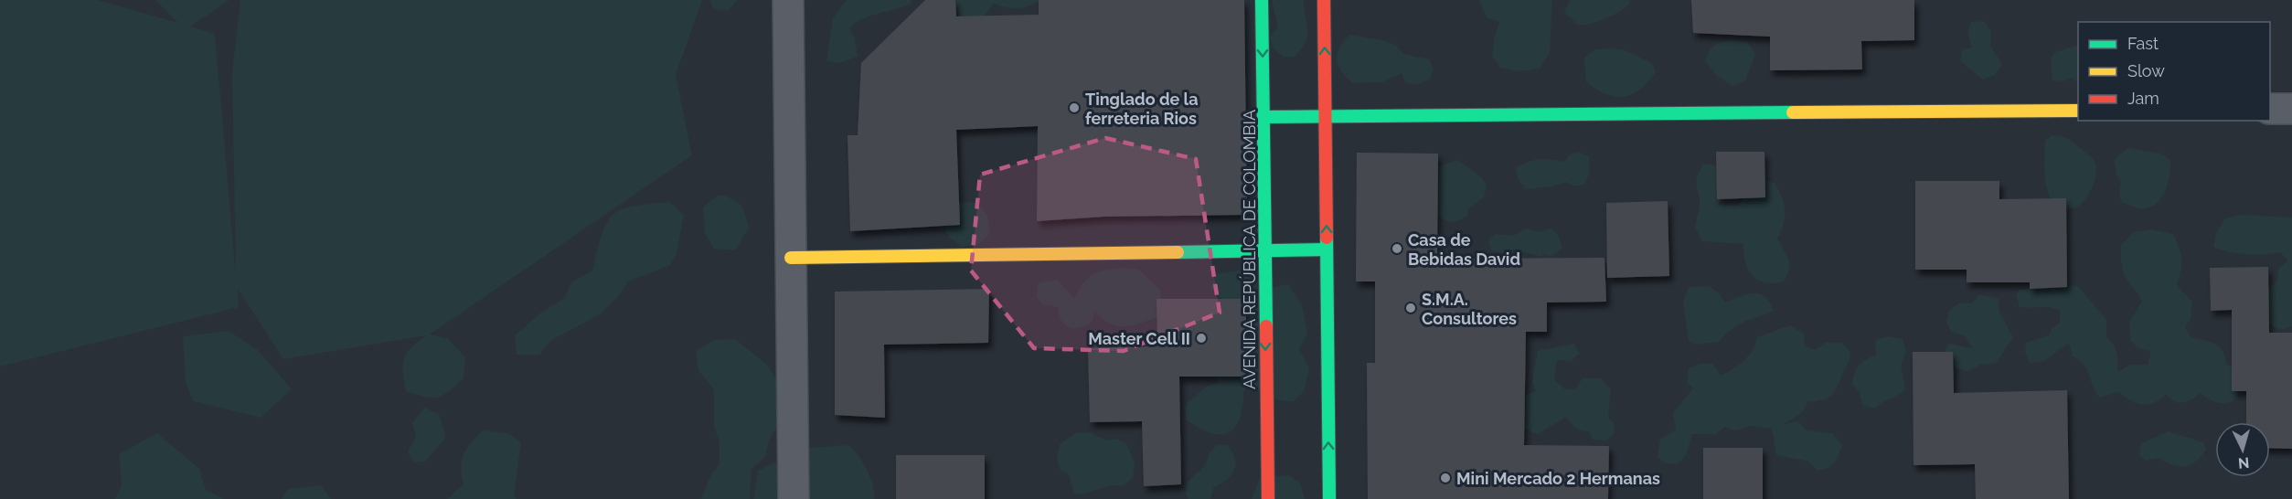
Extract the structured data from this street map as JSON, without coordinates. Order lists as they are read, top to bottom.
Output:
{
  "streets": {
    "street": ["AVENIDA REPÚBLICA DE COLOMBIA"]
  },
  "places": [
    "Tinglado de la ferreteria Rios",
    "Casa de Bebidas David",
    "S.M.A. Consultores",
    "Master Cell II",
    "Mini Mercado 2 Hermanas"
  ],
  "legend": ["Fast", "Slow", "Jam"],
  "north": "bottom"
}
